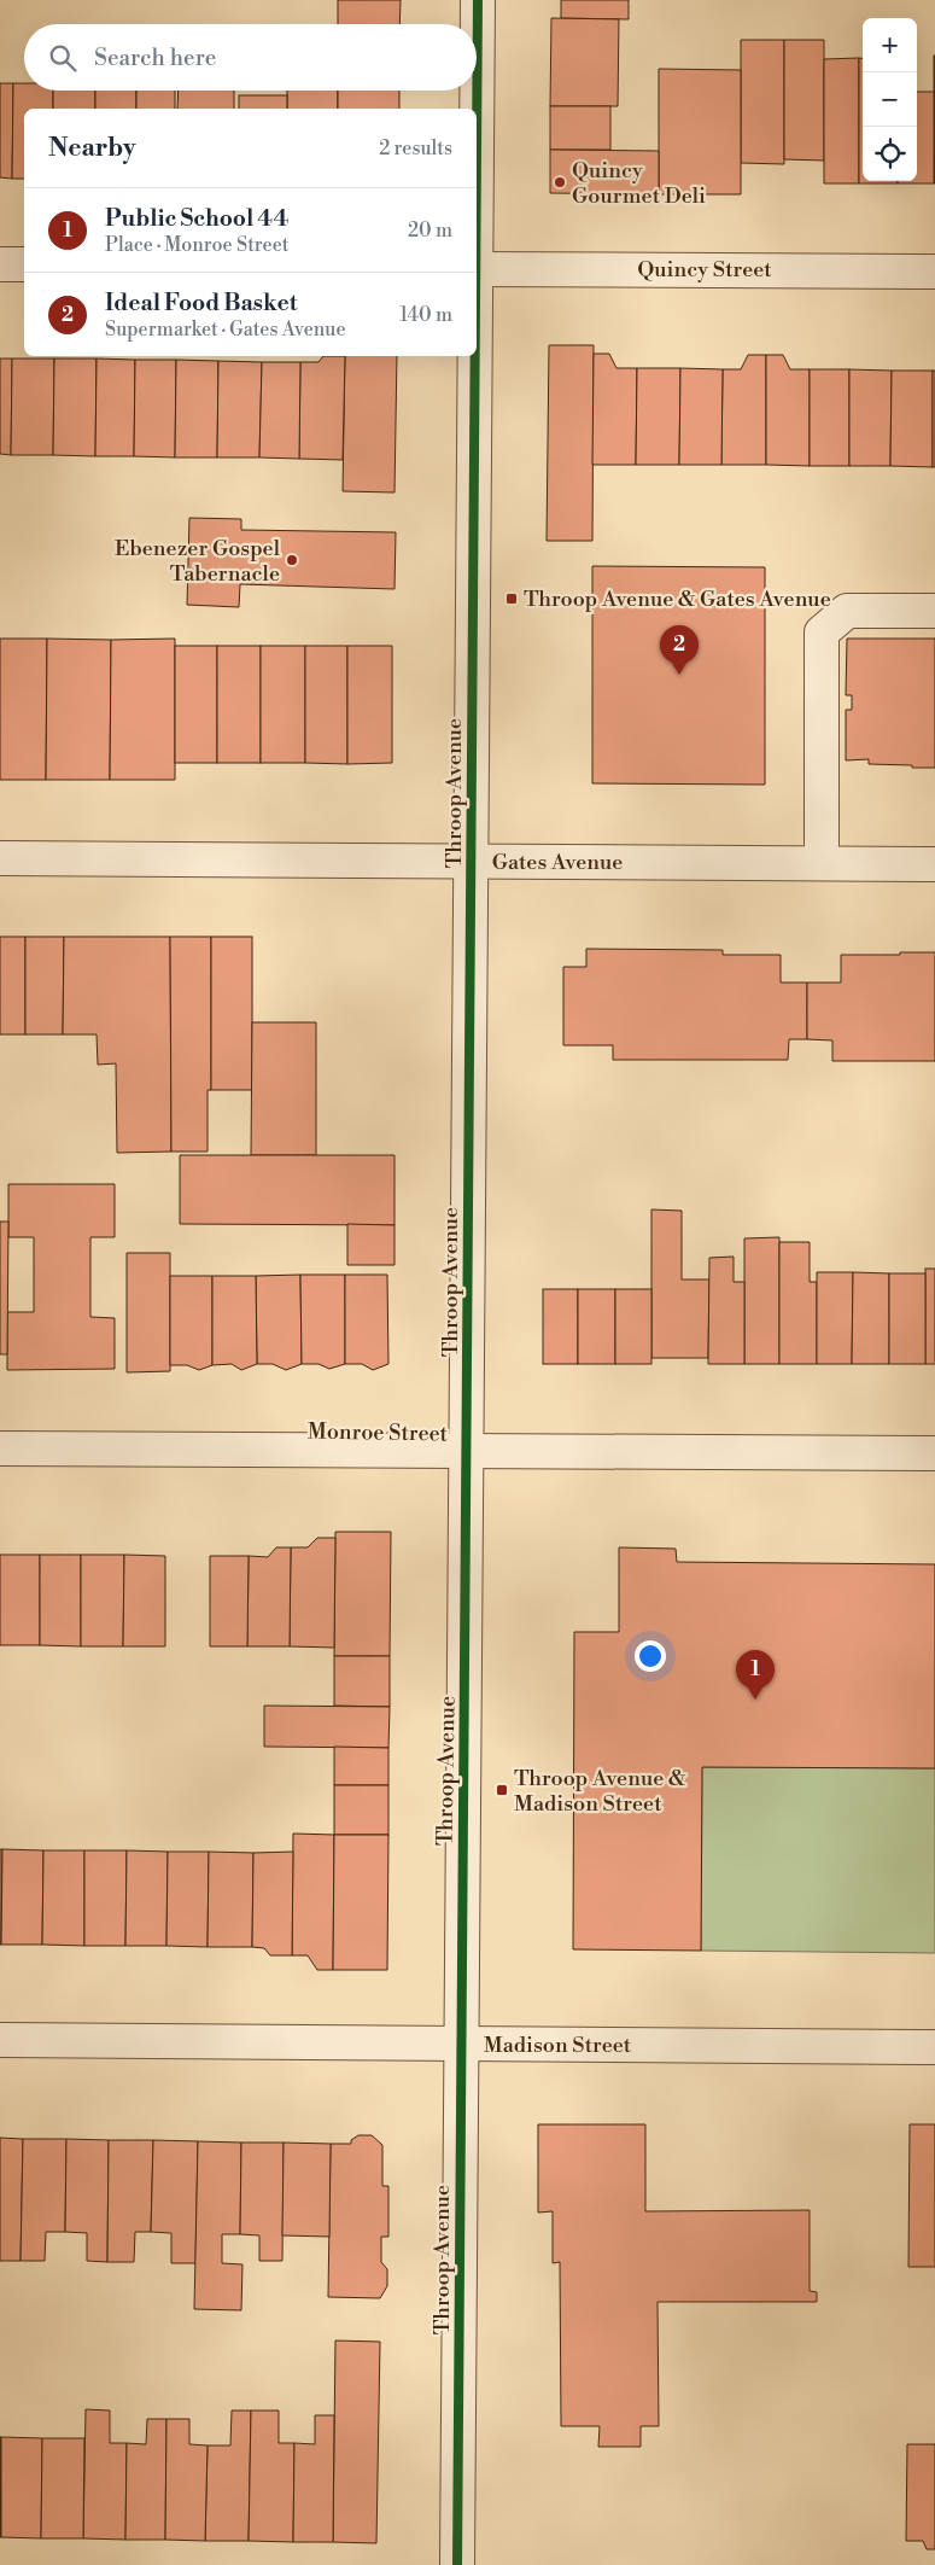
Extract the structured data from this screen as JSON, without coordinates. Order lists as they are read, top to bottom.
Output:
{
  "streets": {
    "street": [
      "Quincy Street",
      "Throop Avenue",
      "Gates Avenue",
      "Monroe Street",
      "Madison Street"
    ]
  },
  "crossings": [
    ["Throop Avenue", "Gates Avenue"],
    ["Throop Avenue", "Monroe Street"],
    ["Throop Avenue", "Madison Street"]
  ],
  "places": {
    "other": ["Quincy Gourmet Deli", "Ebenezer Gospel Tabernacle"],
    "transit": ["Throop Avenue & Gates Avenue", "Throop Avenue & Madison Street"]
  },
  "page": {
    "map_buttons": ["+", "−"],
    "search": "Search here",
    "heading": ["Nearby", "2 results"],
    "list": [
      {
        "mark": "1",
        "name": "Public School 44",
        "note": "Place · Monroe Street",
        "value": "20 m"
      },
      {
        "mark": "2",
        "name": "Ideal Food Basket",
        "note": "Supermarket · Gates Avenue",
        "value": "140 m"
      }
    ],
    "pins": ["2", "1"]
  }
}
